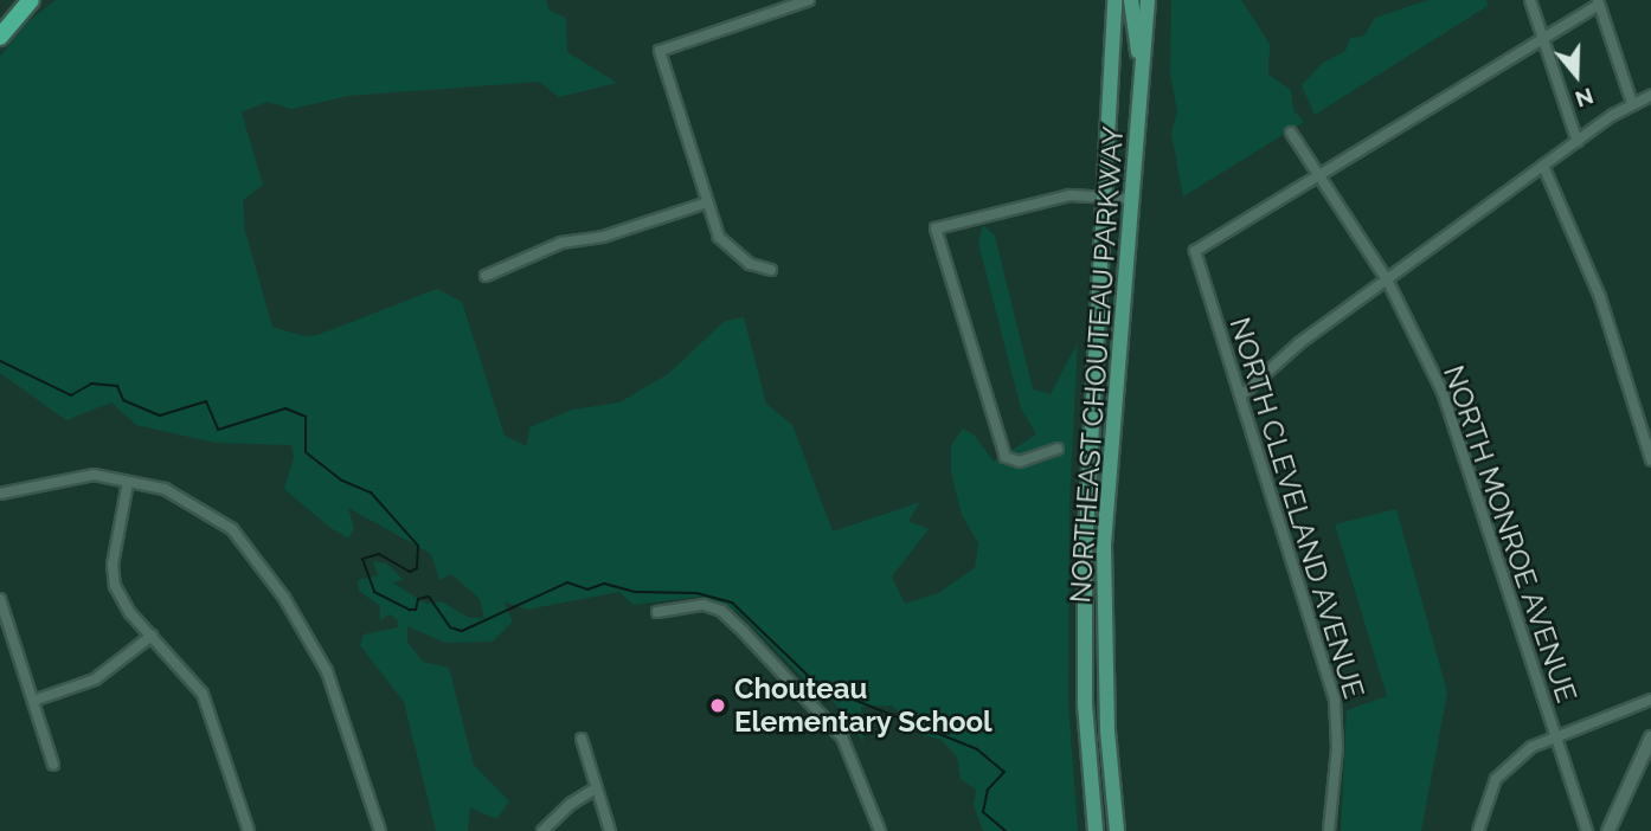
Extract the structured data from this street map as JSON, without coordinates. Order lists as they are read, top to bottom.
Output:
{
  "streets": {
    "main road": ["NORTHEAST CHOUTEAU PARKWAY"],
    "street": ["NORTH CLEVELAND AVENUE", "NORTH MONROE AVENUE"]
  },
  "crossings": [
    ["NORTH CLEVELAND AVENUE", "NORTH MONROE AVENUE"]
  ],
  "places": ["Chouteau Elementary School"],
  "north": "bottom"
}
